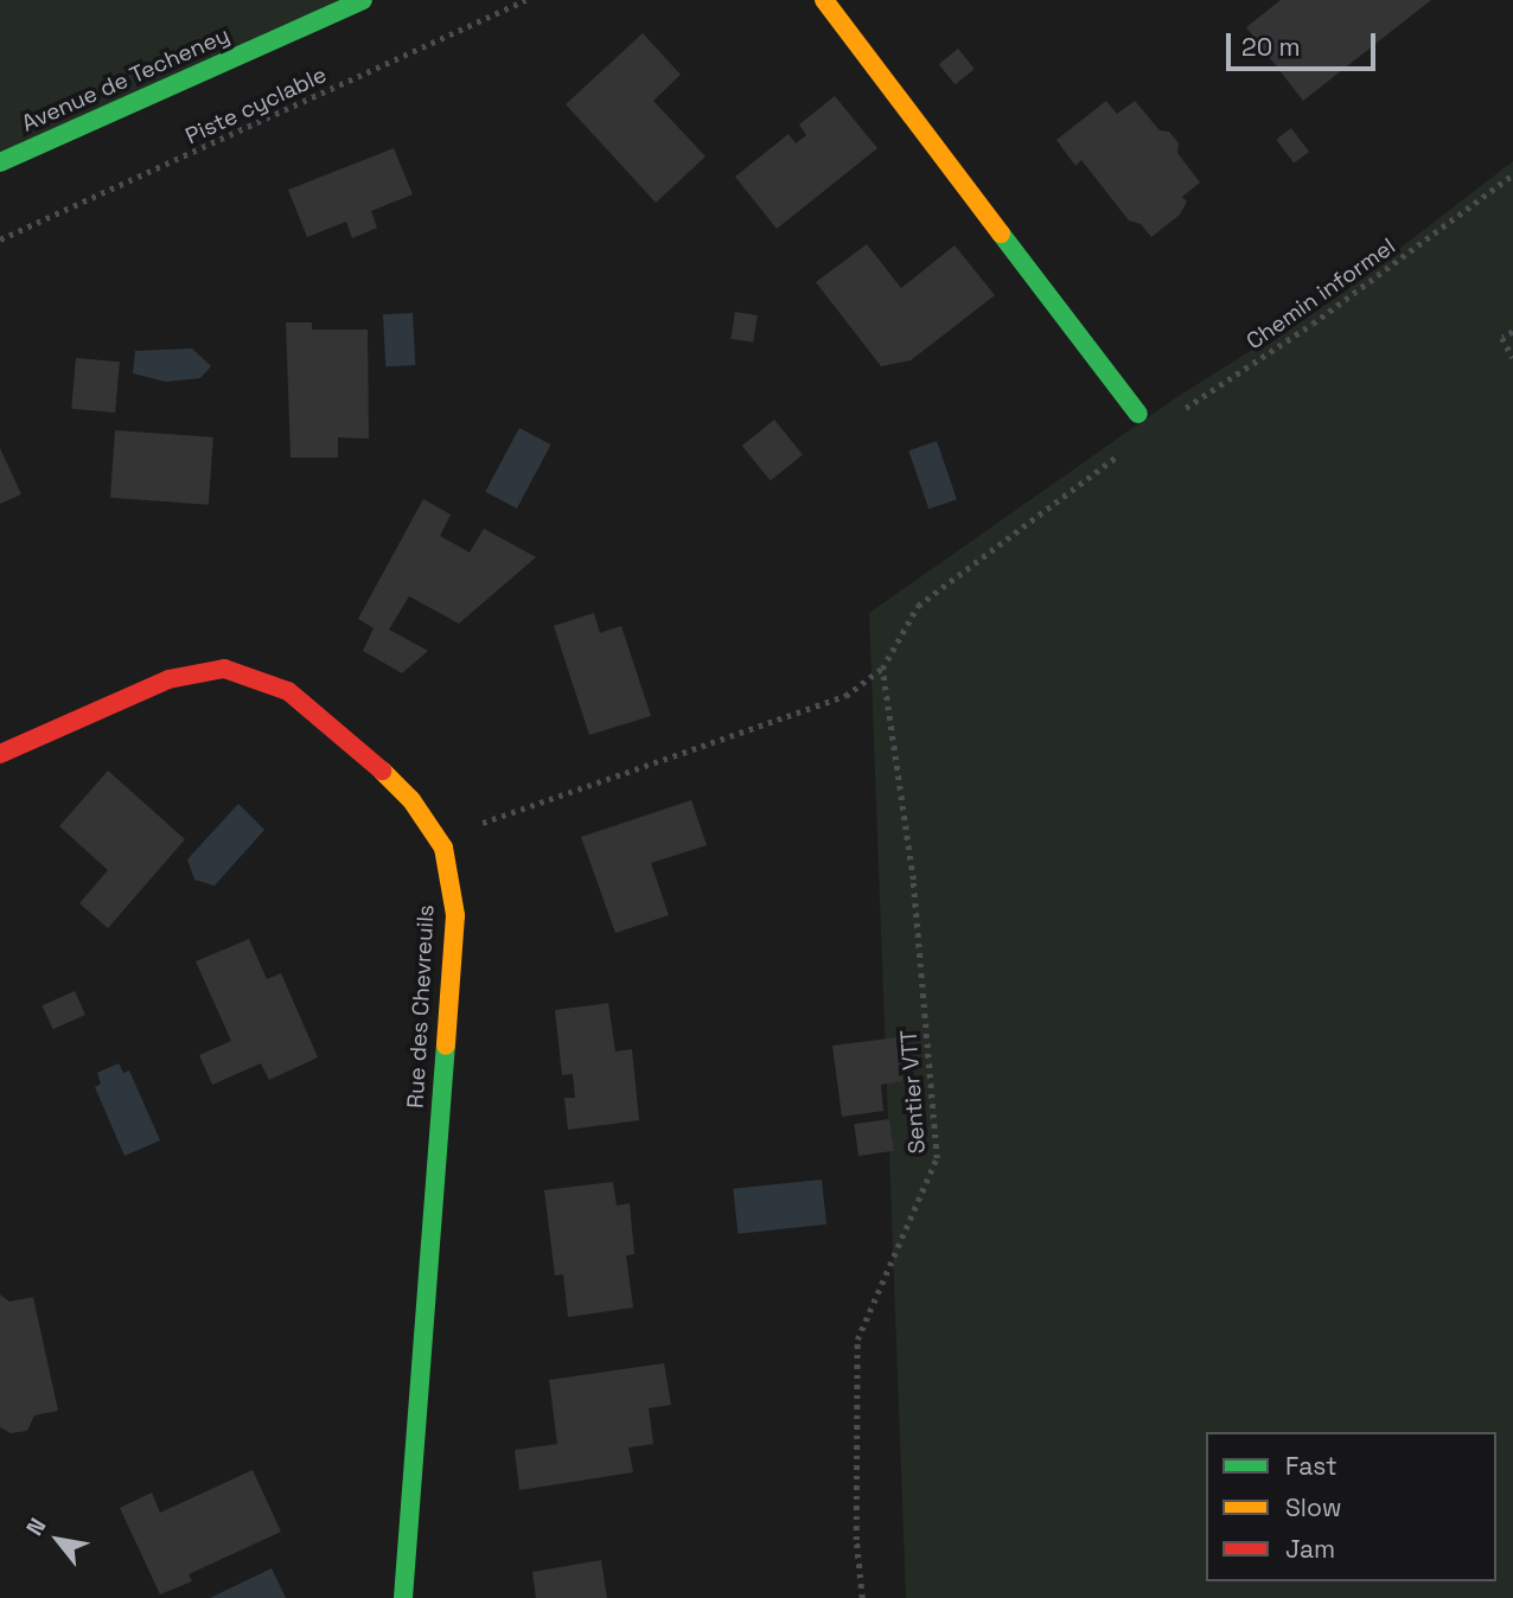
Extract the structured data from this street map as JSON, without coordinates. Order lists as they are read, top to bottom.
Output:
{
  "streets": {
    "street": ["Avenue de Techeney", "Rue des Chevreuils"],
    "path": ["Piste cyclable", "Chemin informel", "Sentier VTT"]
  },
  "legend": ["Fast", "Slow", "Jam"],
  "scale_bar": "20 m",
  "north": "top left"
}
